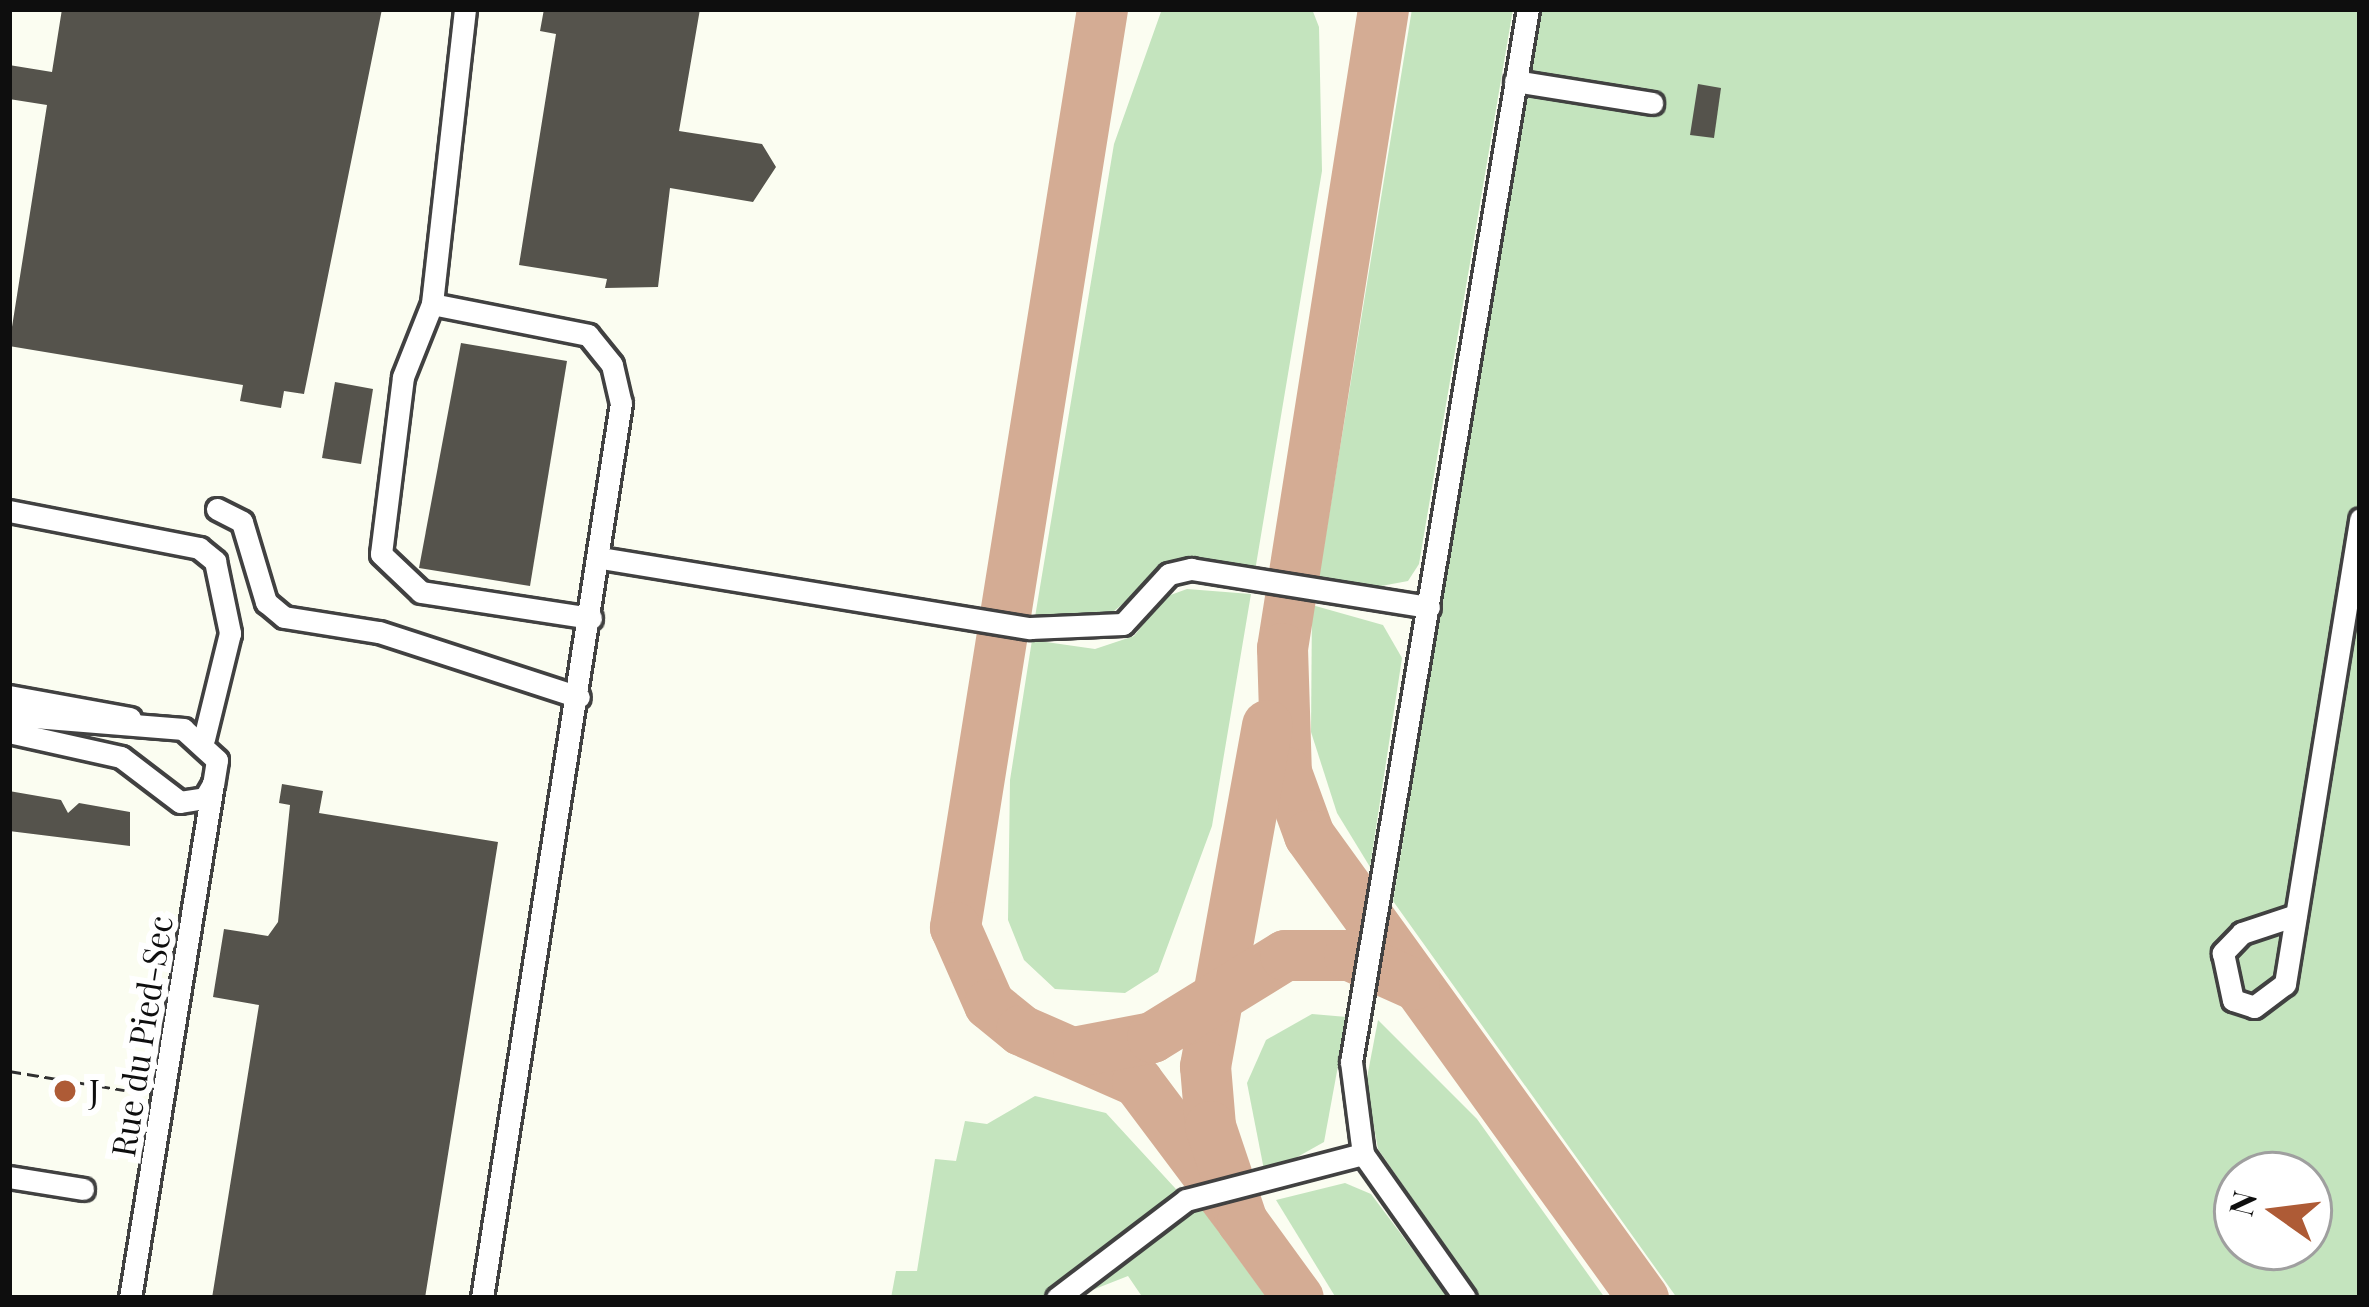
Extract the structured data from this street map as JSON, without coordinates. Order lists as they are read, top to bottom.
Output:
{
  "streets": {
    "street": ["Rue du Pied-Sec"]
  },
  "places": ["J"],
  "north": "left"
}
